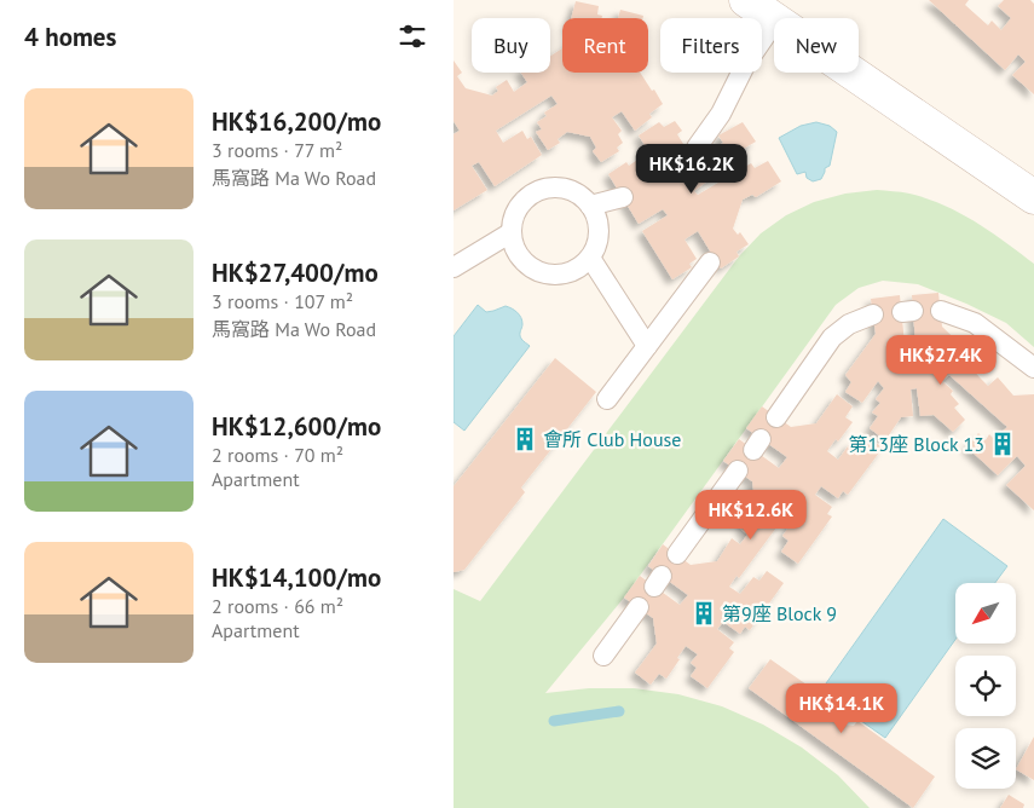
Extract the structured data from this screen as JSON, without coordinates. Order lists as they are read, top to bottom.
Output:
{
  "places": {
    "building": ["會所 Club House", "第13座 Block 13", "第9座 Block 9"]
  },
  "north": "bottom left",
  "page": {
    "heading": "4 homes",
    "chip": [
      "Buy",
      "Rent",
      "Filters",
      "New"
    ],
    "list": [
      {
        "name": "HK$16,200/mo",
        "note": "3 rooms · 77 m² · 馬窩路 Ma Wo Road"
      },
      {
        "name": "HK$27,400/mo",
        "note": "3 rooms · 107 m² · 馬窩路 Ma Wo Road"
      },
      {
        "name": "HK$12,600/mo",
        "note": "2 rooms · 70 m² · Apartment"
      },
      {
        "name": "HK$14,100/mo",
        "note": "2 rooms · 66 m² · Apartment"
      }
    ],
    "price": [
      "HK$16.2K",
      "HK$27.4K",
      "HK$12.6K",
      "HK$14.1K"
    ]
  }
}
